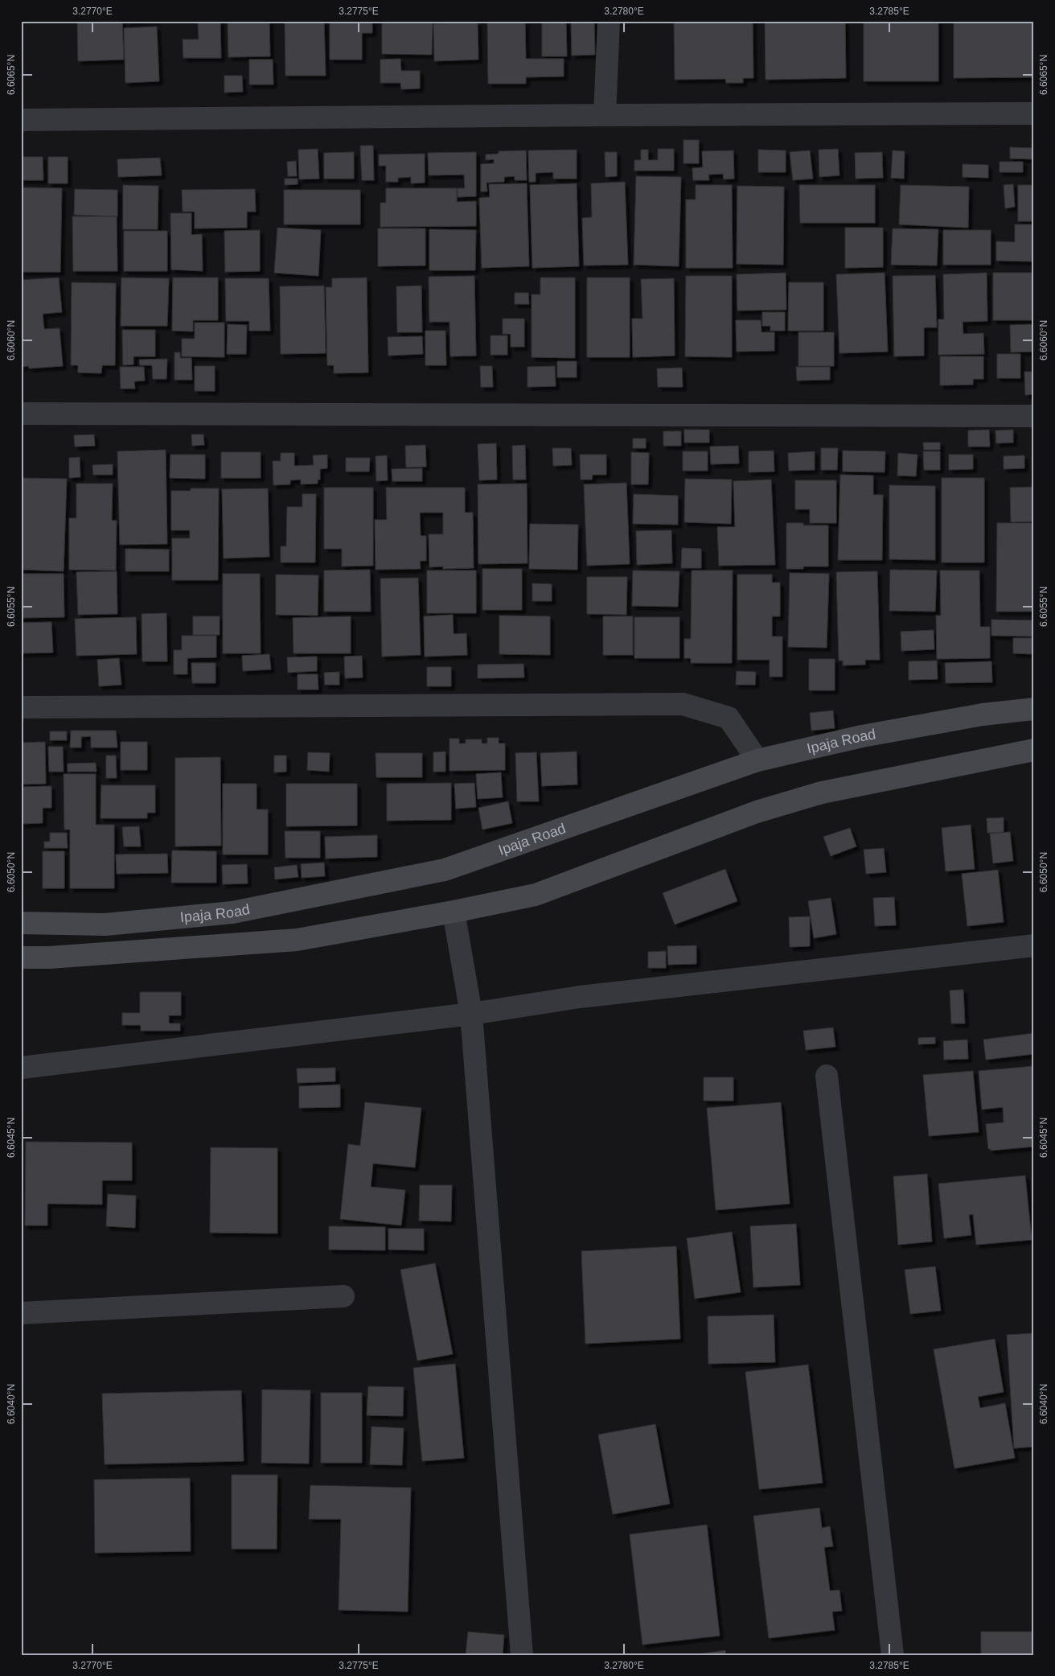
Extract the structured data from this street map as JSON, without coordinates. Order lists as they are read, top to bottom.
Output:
{
  "streets": {
    "main road": ["Ipaja Road"]
  },
  "coordinates": [
    "3.2770°E",
    "3.2775°E",
    "3.2780°E",
    "3.2785°E",
    "6.6065°N",
    "6.6060°N",
    "6.6055°N",
    "6.6050°N",
    "6.6045°N",
    "6.6040°N"
  ]
}
